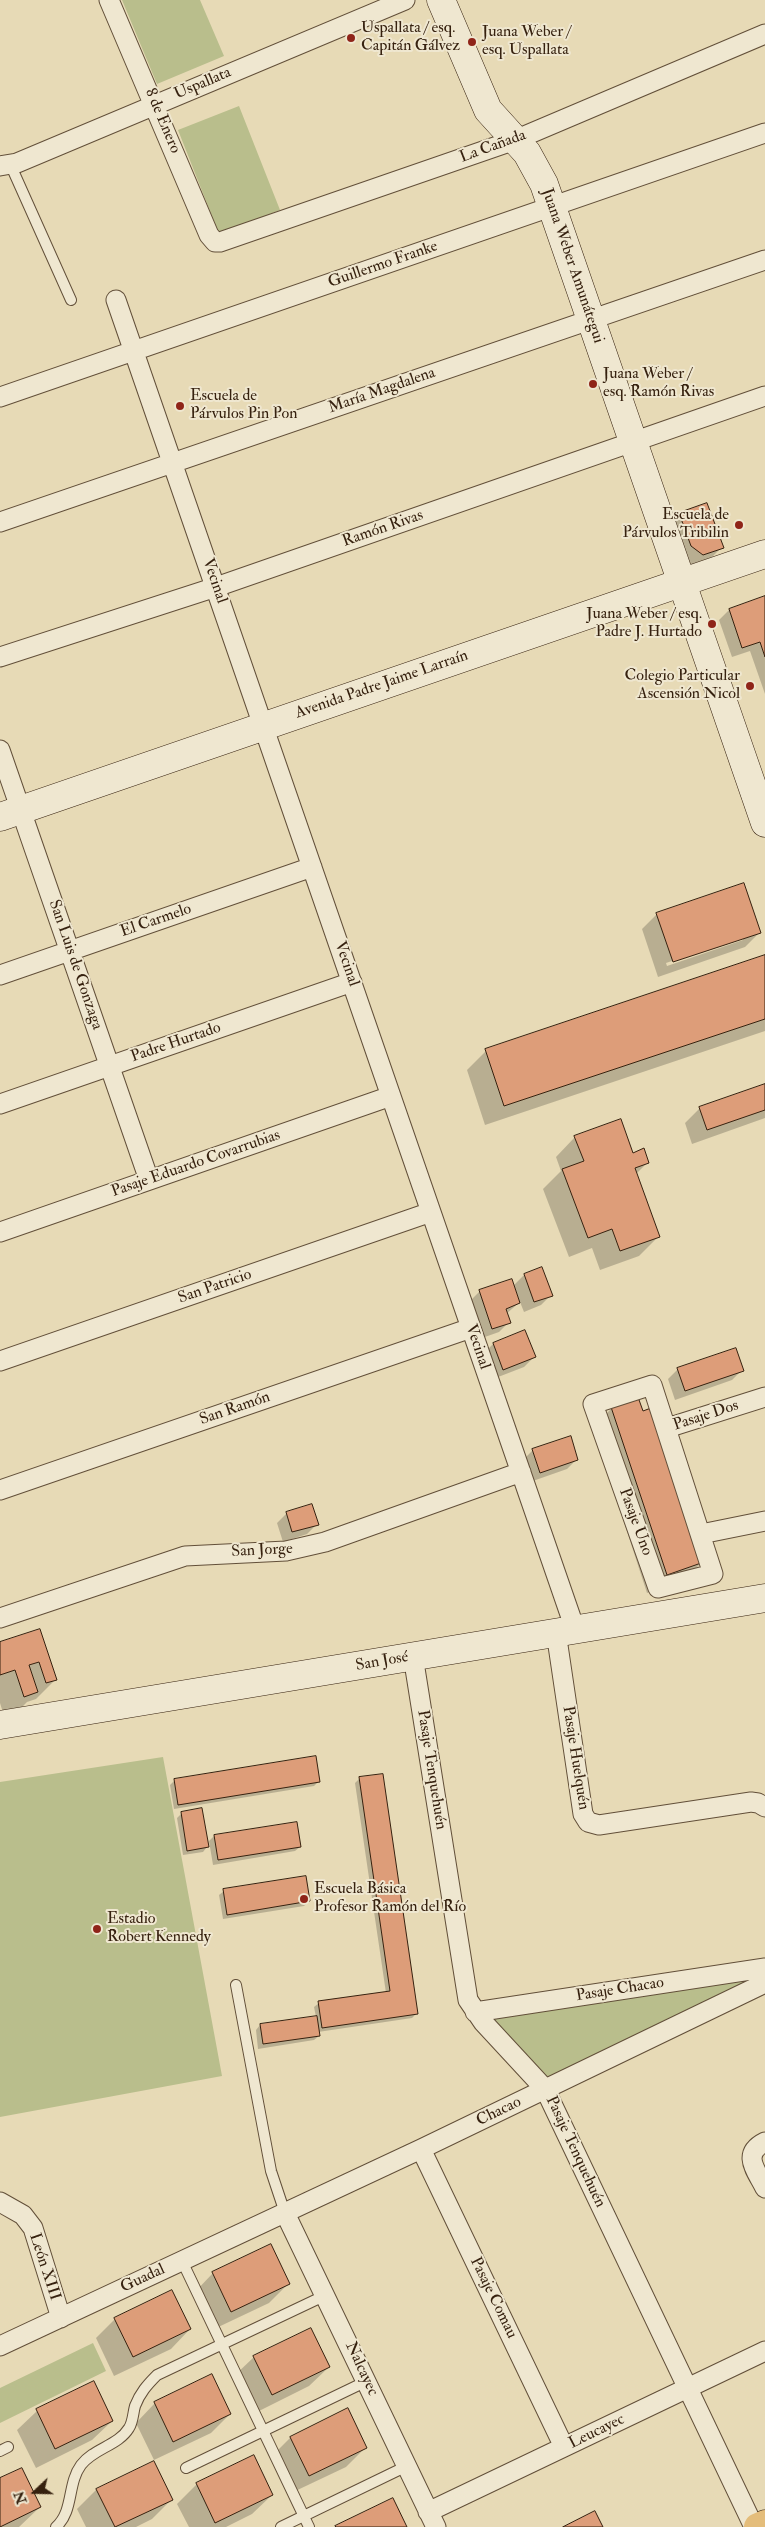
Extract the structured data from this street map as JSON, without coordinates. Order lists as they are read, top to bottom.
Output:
{
  "streets": {
    "street": [
      "Uspallata",
      "8 de Enero",
      "La Cañada",
      "Guillermo Franke",
      "Juana Weber Amunátegui",
      "María Magdalena",
      "Ramón Rivas",
      "Vecinal",
      "Avenida Padre Jaime Larraín",
      "El Carmelo",
      "San Luis de Gonzaga",
      "Padre Hurtado",
      "Pasaje Eduardo Covarrubias",
      "San Patricio",
      "San Ramón",
      "Pasaje Dos",
      "Pasaje Uno",
      "San Jorge",
      "San José",
      "Pasaje Huelquén",
      "Pasaje Tenquehuén",
      "Pasaje Chacao",
      "Chacao",
      "León XIII",
      "Guadal",
      "Pasaje Comau",
      "Nalcayec",
      "Leucayec"
    ]
  },
  "crossings": [
    ["Uspallata", "8 de Enero"],
    ["8 de Enero", "La Cañada"],
    ["La Cañada", "Juana Weber Amunátegui"],
    ["Guillermo Franke", "Juana Weber Amunátegui"],
    ["Guillermo Franke", "Vecinal"],
    ["Juana Weber Amunátegui", "María Magdalena"],
    ["Juana Weber Amunátegui", "Ramón Rivas"],
    ["Juana Weber Amunátegui", "Avenida Padre Jaime Larraín"],
    ["María Magdalena", "Vecinal"],
    ["Ramón Rivas", "Vecinal"],
    ["Vecinal", "Avenida Padre Jaime Larraín"],
    ["Vecinal", "El Carmelo"],
    ["Vecinal", "Padre Hurtado"],
    ["Vecinal", "Pasaje Eduardo Covarrubias"],
    ["Vecinal", "San Patricio"],
    ["Vecinal", "San Ramón"],
    ["Vecinal", "San Jorge"],
    ["Vecinal", "San José"],
    ["Vecinal", "Pasaje Huelquén"],
    ["Avenida Padre Jaime Larraín", "San Luis de Gonzaga"],
    ["El Carmelo", "San Luis de Gonzaga"],
    ["San Luis de Gonzaga", "Padre Hurtado"],
    ["San Luis de Gonzaga", "Pasaje Eduardo Covarrubias"],
    ["Pasaje Dos", "Pasaje Uno"],
    ["San José", "Pasaje Huelquén"],
    ["San José", "Pasaje Tenquehuén"],
    ["Pasaje Tenquehuén", "Pasaje Chacao"],
    ["Pasaje Tenquehuén", "Chacao"],
    ["Pasaje Tenquehuén", "Leucayec"],
    ["Chacao", "Guadal"],
    ["Chacao", "Pasaje Comau"],
    ["Chacao", "Nalcayec"],
    ["León XIII", "Guadal"],
    ["Guadal", "Nalcayec"],
    ["Pasaje Comau", "Leucayec"],
    ["Nalcayec", "Leucayec"]
  ],
  "places": [
    "Uspallata / esq. Capitán Gálvez",
    "Juana Weber / esq. Uspallata",
    "Juana Weber / esq. Ramón Rivas",
    "Escuela de Párvulos Pin Pon",
    "Escuela de Párvulos Tribilin",
    "Juana Weber / esq. Padre J. Hurtado",
    "Colegio Particular Ascensión Nicol",
    "Escuela Básica Profesor Ramón del Río",
    "Estadio Robert Kennedy"
  ],
  "north": "left"
}
